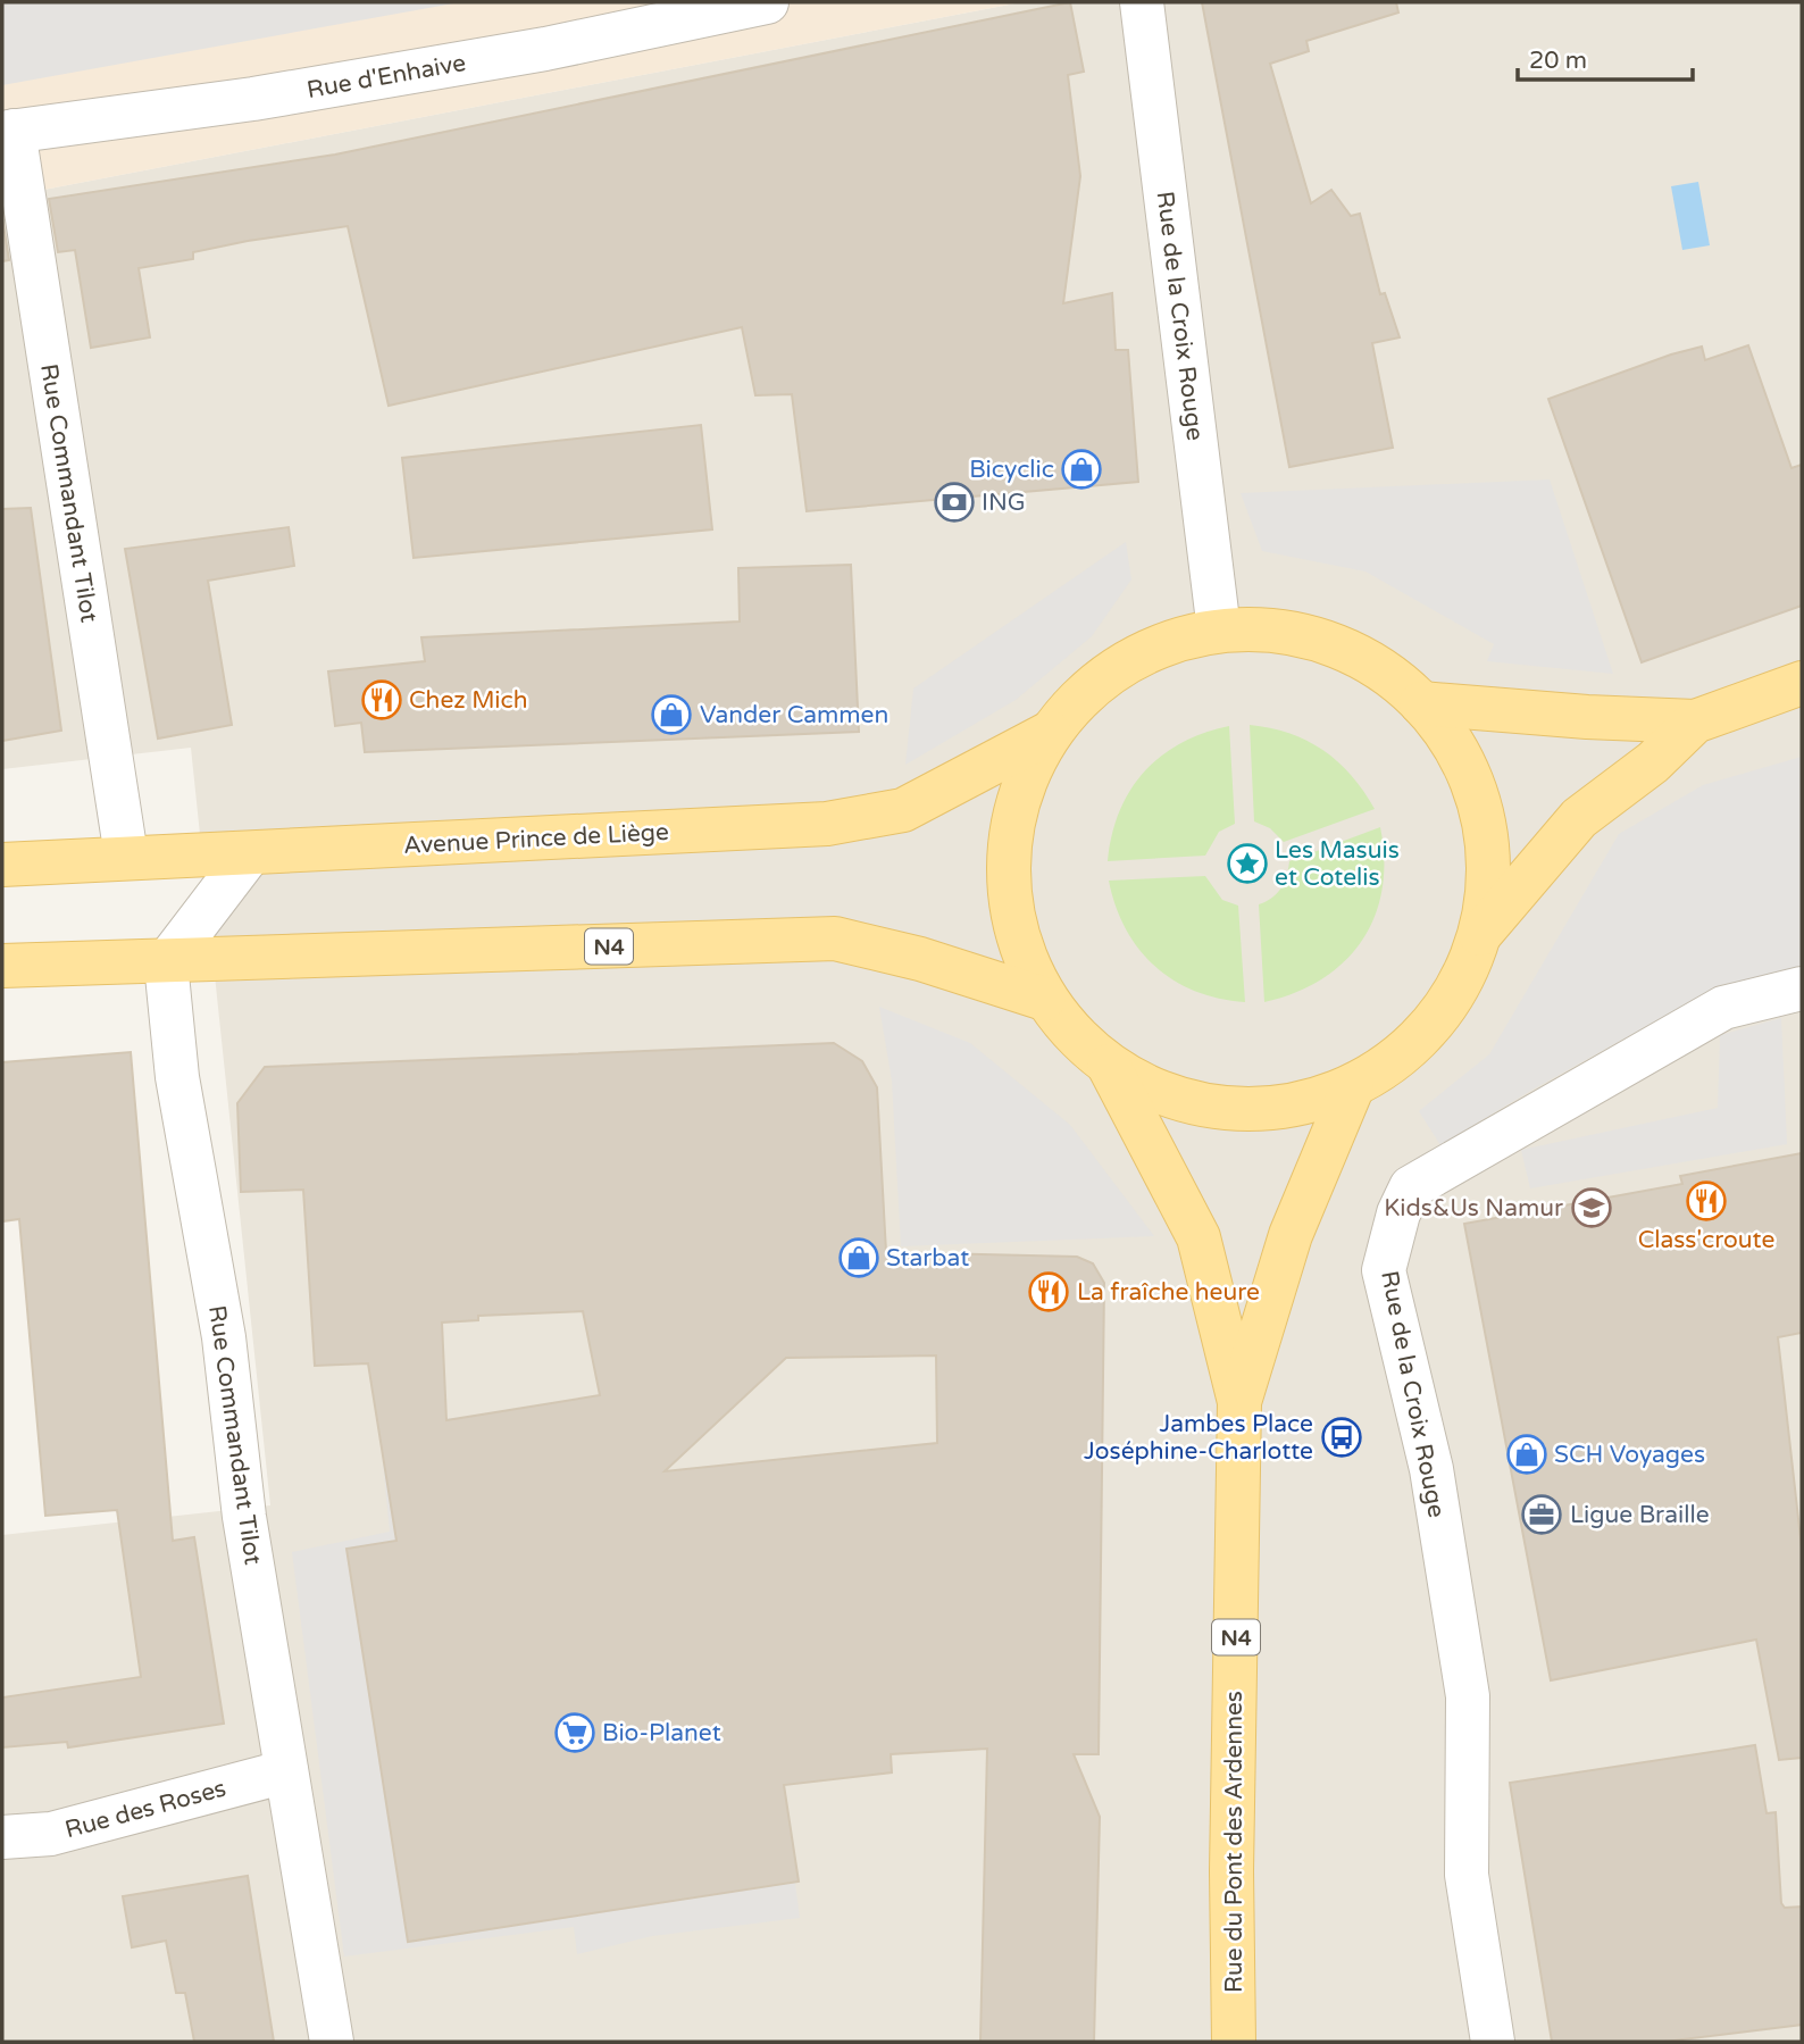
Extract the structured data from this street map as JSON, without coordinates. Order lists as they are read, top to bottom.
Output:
{
  "streets": {
    "main road": ["Avenue Prince de Liège", "N4", "Rue du Pont des Ardennes"],
    "street": [
      "Rue d'Enhaive",
      "Rue de la Croix Rouge",
      "Rue Commandant Tilot",
      "Rue des Roses"
    ]
  },
  "crossings": [
    ["Rue d'Enhaive", "Rue Commandant Tilot"],
    ["Rue Commandant Tilot", "Avenue Prince de Liège"],
    ["Rue Commandant Tilot", "N4"],
    ["Rue Commandant Tilot", "Rue des Roses"]
  ],
  "places": {
    "shop": [
      "Bicyclic",
      "Vander Cammen",
      "Starbat",
      "SCH Voyages"
    ],
    "bank": ["ING"],
    "restaurant": ["Chez Mich", "Class'croute", "La fraîche heure"],
    "place": ["Les Masuis et Cotelis"],
    "school or university": ["Kids&Us Namur"],
    "bus stop": ["Jambes Place Joséphine-Charlotte"],
    "office": ["Ligue Braille"],
    "supermarket": ["Bio-Planet"]
  },
  "scale_bar": "20 m"
}
